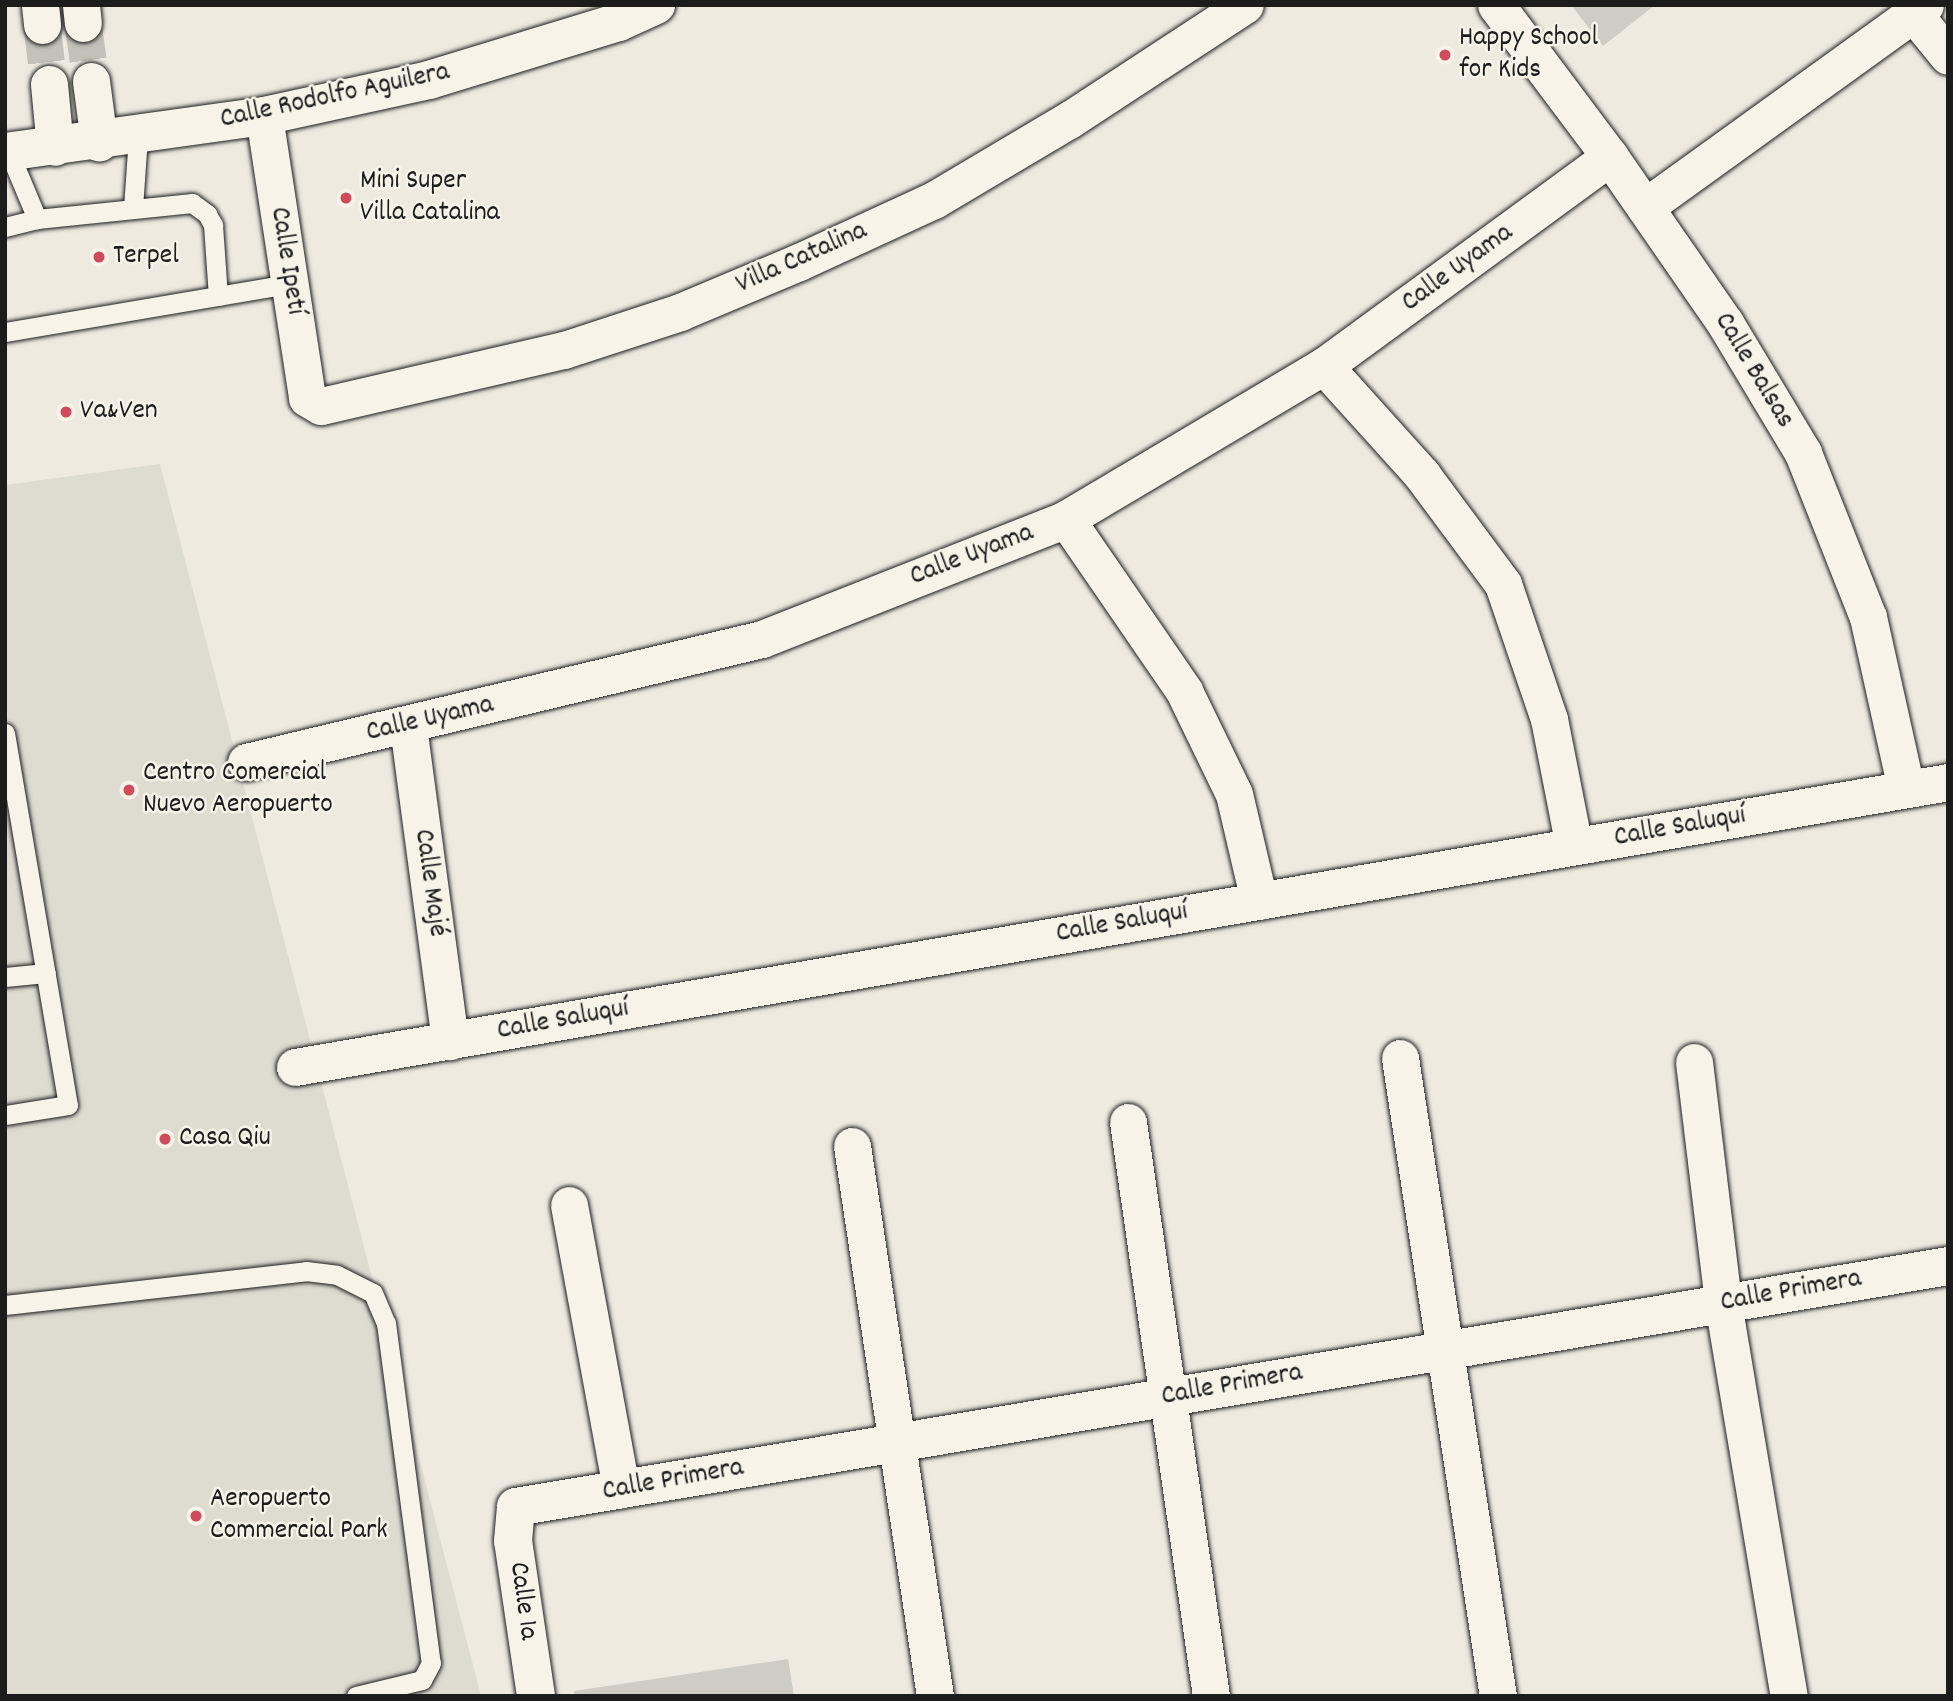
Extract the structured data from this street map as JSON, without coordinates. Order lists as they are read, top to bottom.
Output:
{
  "streets": {
    "street": [
      "Calle Rodolfo Aguilera",
      "Villa Catalina",
      "Calle Ipetí",
      "Calle Uyama",
      "Calle Balsas",
      "Calle Saluquí",
      "Calle Majé",
      "Calle Primera",
      "Calle 1a"
    ]
  },
  "crossings": [
    ["Calle Rodolfo Aguilera", "Calle Ipetí"],
    ["Villa Catalina", "Calle Ipetí"],
    ["Calle Uyama", "Calle Balsas"],
    ["Calle Uyama", "Calle Majé"],
    ["Calle Balsas", "Calle Saluquí"],
    ["Calle Saluquí", "Calle Majé"],
    ["Calle Primera", "Calle 1a"]
  ],
  "places": [
    "Happy School for Kids",
    "Mini Super Villa Catalina",
    "Terpel",
    "Va&Ven",
    "Centro Comercial Nuevo Aeropuerto",
    "Casa Qiu",
    "Aeropuerto Commercial Park"
  ]
}
